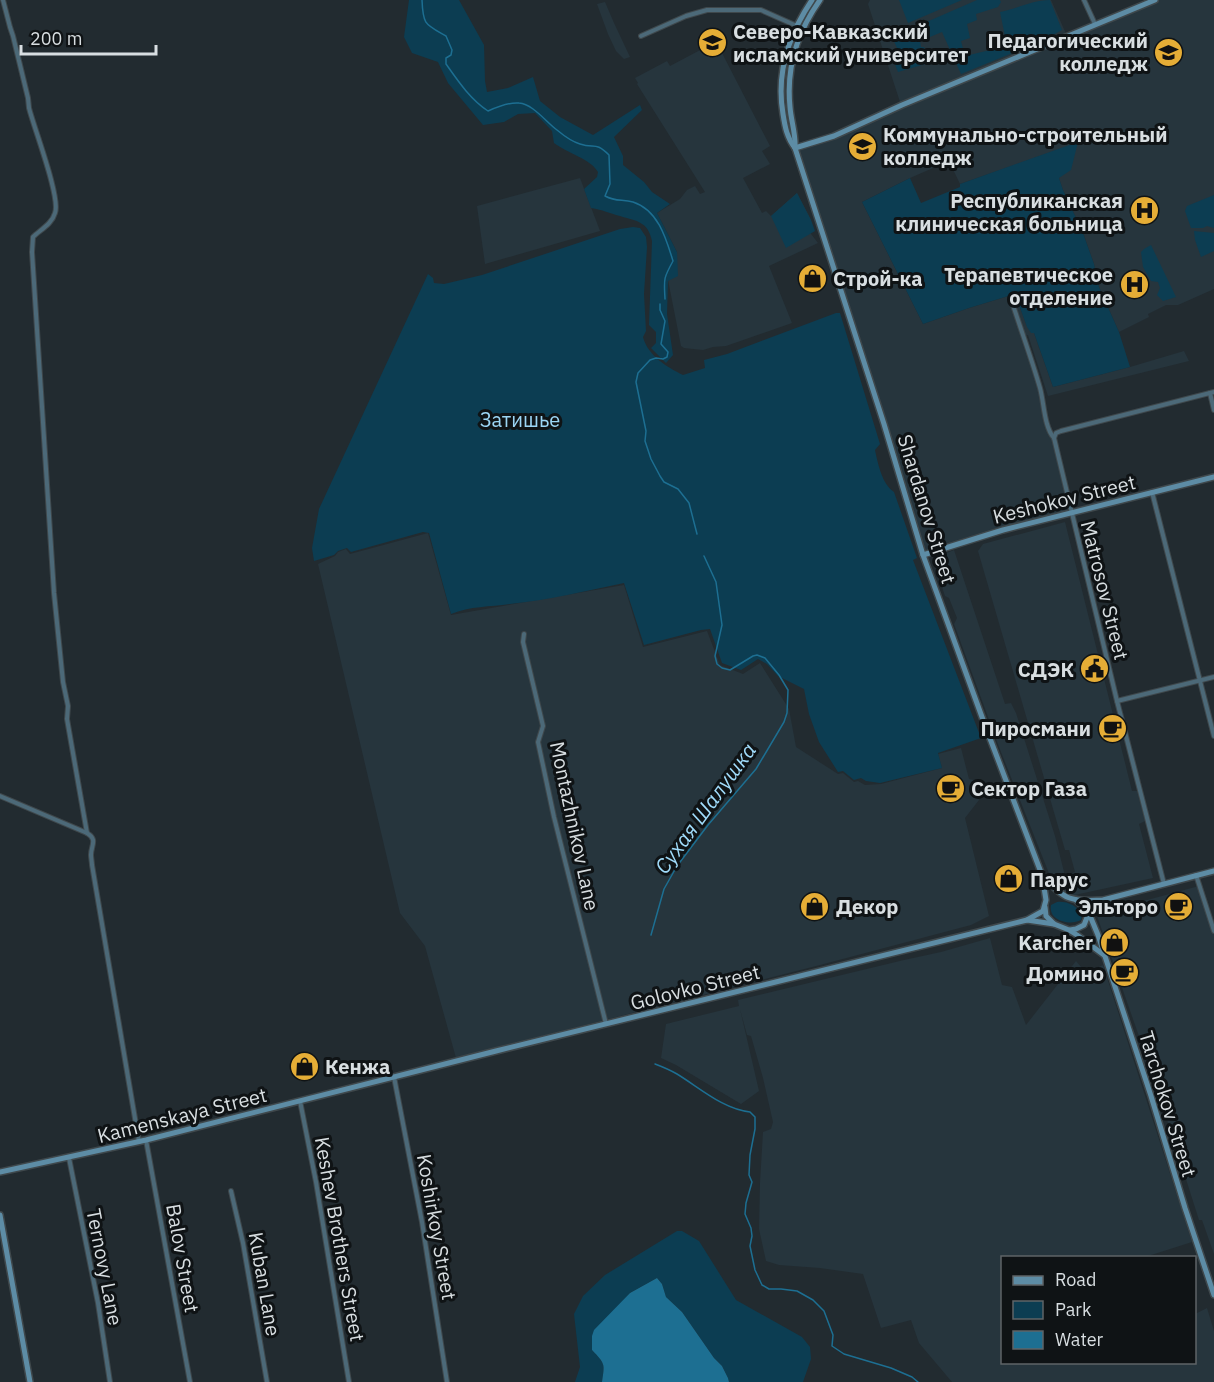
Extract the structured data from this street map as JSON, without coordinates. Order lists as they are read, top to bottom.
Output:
{
  "streets": {
    "street": [
      "Keshokov Street",
      "Shardanov Street",
      "Matrosov Street",
      "Montazhnikov Lane",
      "Golovko Street",
      "Tarchokov Street",
      "Kamenskaya Street",
      "Koshirkoy Street",
      "Keshev Brothers Street",
      "Balov Street",
      "Ternovy Lane",
      "Kuban Lane"
    ]
  },
  "crossings": [
    ["Keshokov Street", "Shardanov Street"],
    ["Keshokov Street", "Matrosov Street"],
    ["Montazhnikov Lane", "Golovko Street"],
    ["Golovko Street", "Kamenskaya Street"],
    ["Golovko Street", "Koshirkoy Street"],
    ["Kamenskaya Street", "Keshev Brothers Street"],
    ["Kamenskaya Street", "Balov Street"],
    ["Kamenskaya Street", "Ternovy Lane"]
  ],
  "water": ["Сухая Шалушка"],
  "parks": ["Затишье"],
  "places": {
    "school or university": ["Северо-Кавказский исламский университет", "Педагогический колледж", "Коммунально-строительный колледж"],
    "hospital": ["Республиканская клиническая больница", "Терапевтическое отделение"],
    "shop": [
      "Строй-ка",
      "Парус",
      "Декор",
      "Kаrcher",
      "Кенжа"
    ],
    "public building": ["СДЭК"],
    "cafe": [
      "Пиросмани",
      "Сектор Газа",
      "Эльторо",
      "Домино"
    ]
  },
  "legend": ["Road", "Park", "Water"],
  "scale_bar": "200 m"
}
